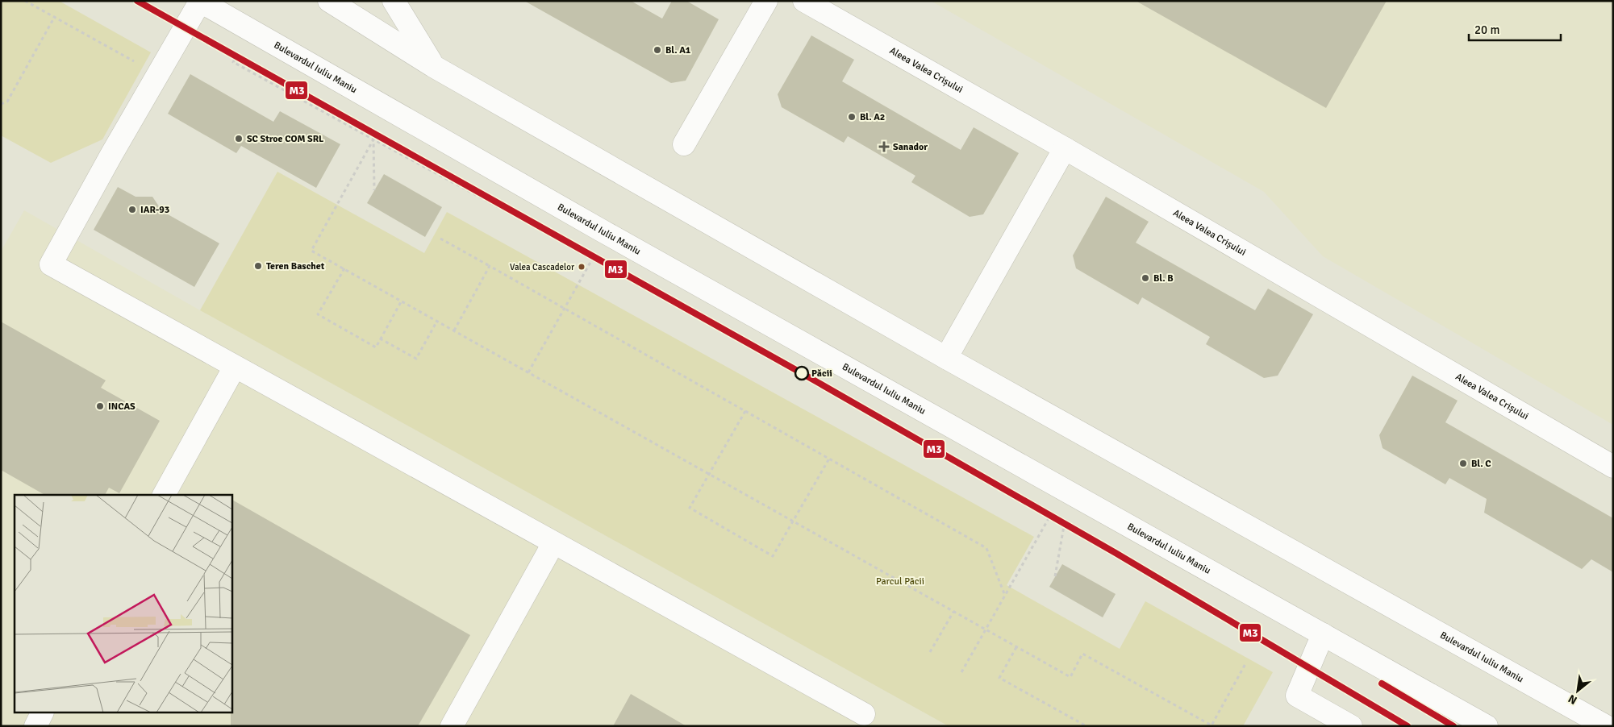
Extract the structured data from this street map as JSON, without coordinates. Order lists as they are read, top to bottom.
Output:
{
  "streets": {
    "main road": ["Bulevardul Iuliu Maniu", "Aleea Valea Crișului"]
  },
  "parks": ["Parcul Păcii"],
  "places": {
    "other": [
      "Bl. A1",
      "Bl. A2",
      "SC Stroe COM SRL",
      "IAR-93",
      "Teren Baschet",
      "Valea Cascadelor",
      "Bl. B",
      "Păcii",
      "INCAS",
      "Bl. C"
    ],
    "health": ["Sanador"]
  },
  "lines": ["transit line M3"],
  "scale_bar": "20 m",
  "north": "bottom left"
}
